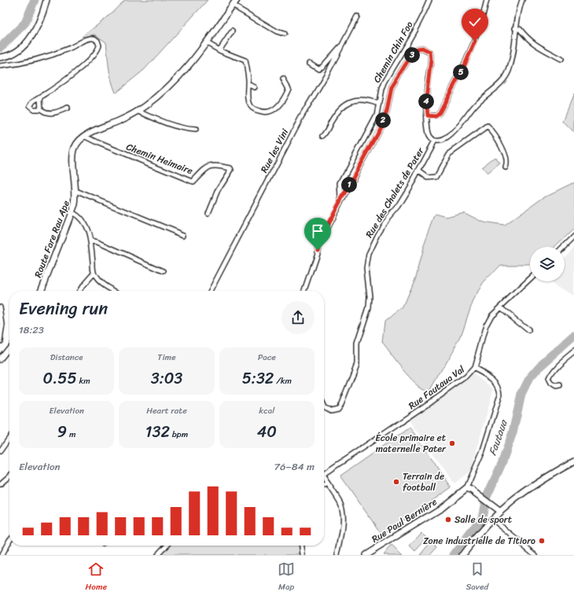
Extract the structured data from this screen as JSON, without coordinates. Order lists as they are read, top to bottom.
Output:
{
  "streets": {
    "main road": ["Route Fare Rau Ape", "Rue Paul Bernière"],
    "street": [
      "Chemin Chin Foo",
      "Rue les Vini",
      "Chemin Heimaire",
      "Rue des Chalets de Pater",
      "Rue Fautaua Val"
    ]
  },
  "crossings": [
    ["Chemin Heimaire", "Route Fare Rau Ape"],
    ["Rue Fautaua Val", "Rue Paul Bernière"]
  ],
  "water": ["Fautaua"],
  "places": [
    "École primaire et maternelle Pater",
    "Terrain de football",
    "Salle de sport",
    "Zone industrielle de Titioro"
  ],
  "page": {
    "pins": [
      "3",
      "5",
      "4",
      "2",
      "1"
    ],
    "heading": ["Evening run", "18:23"],
    "stats": [
      ["Distance", "0.55 km"],
      ["Time", "3:03"],
      ["Pace", "5:32 /km"],
      ["Elevation", "9 m"],
      ["Heart rate", "132 bpm"],
      ["kcal", "40"]
    ],
    "chart": ["Elevation", "76–84 m"],
    "tabs": ["Home", "Map", "Saved"]
  }
}
